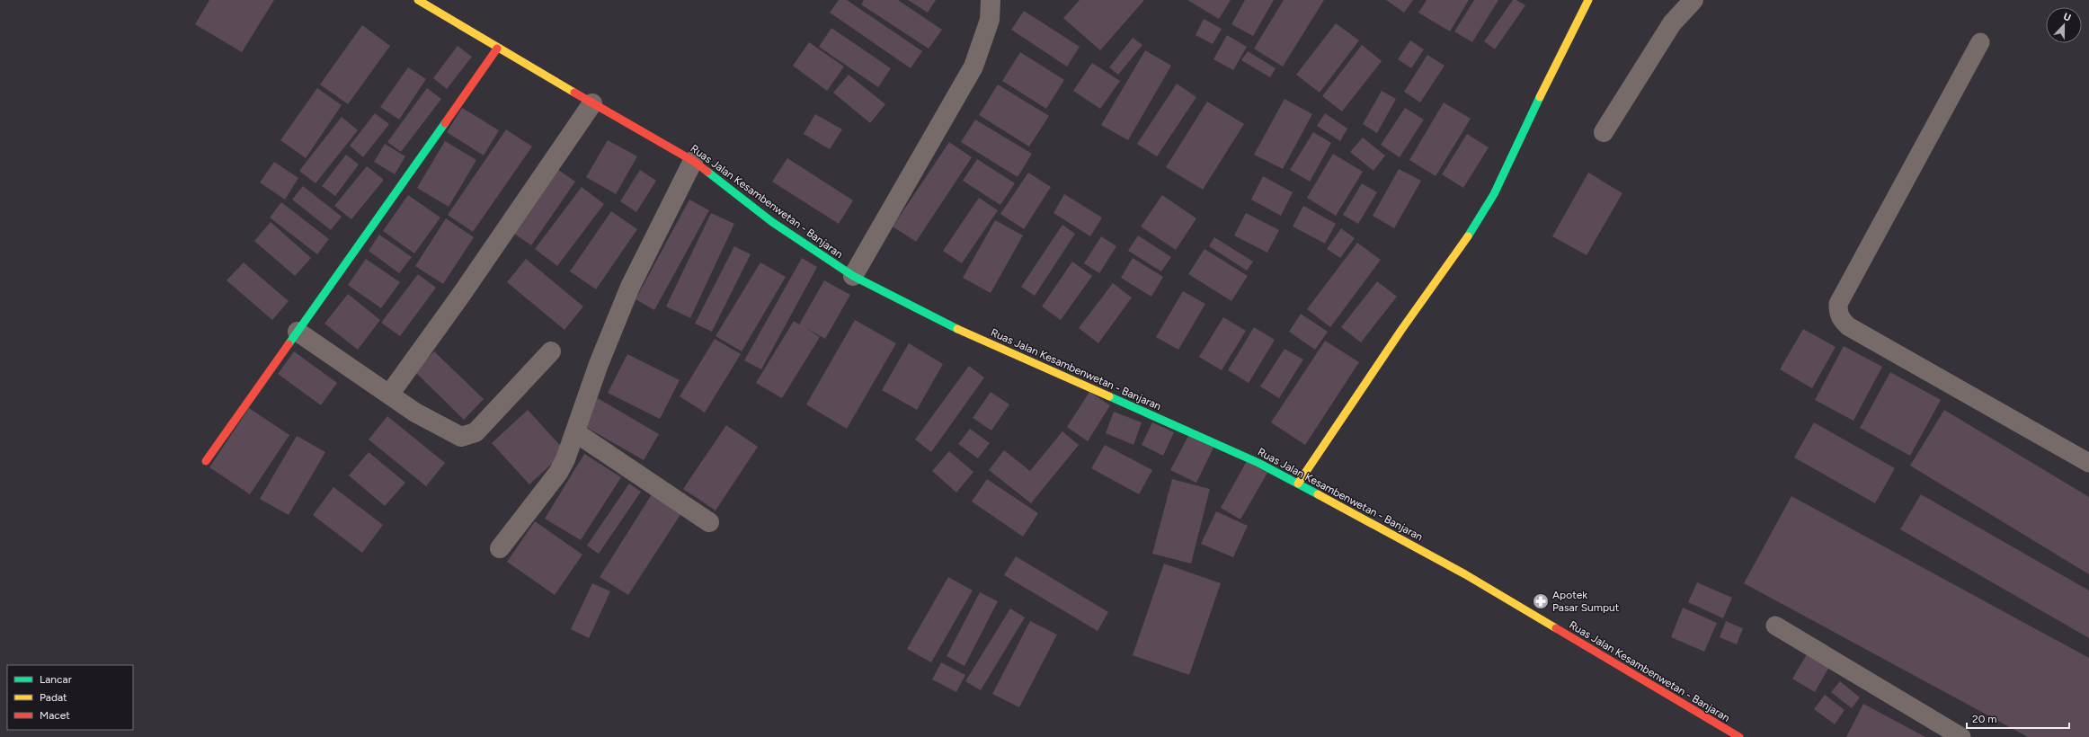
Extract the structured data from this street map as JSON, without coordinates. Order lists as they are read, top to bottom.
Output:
{
  "streets": {
    "main road": ["Ruas Jalan Kesambenwetan - Banjaran"]
  },
  "places": {
    "pharmacy": ["Apotek Pasar Sumput"]
  },
  "legend": ["Lancar", "Padat", "Macet"],
  "scale_bar": "20 m",
  "north": "top"
}
